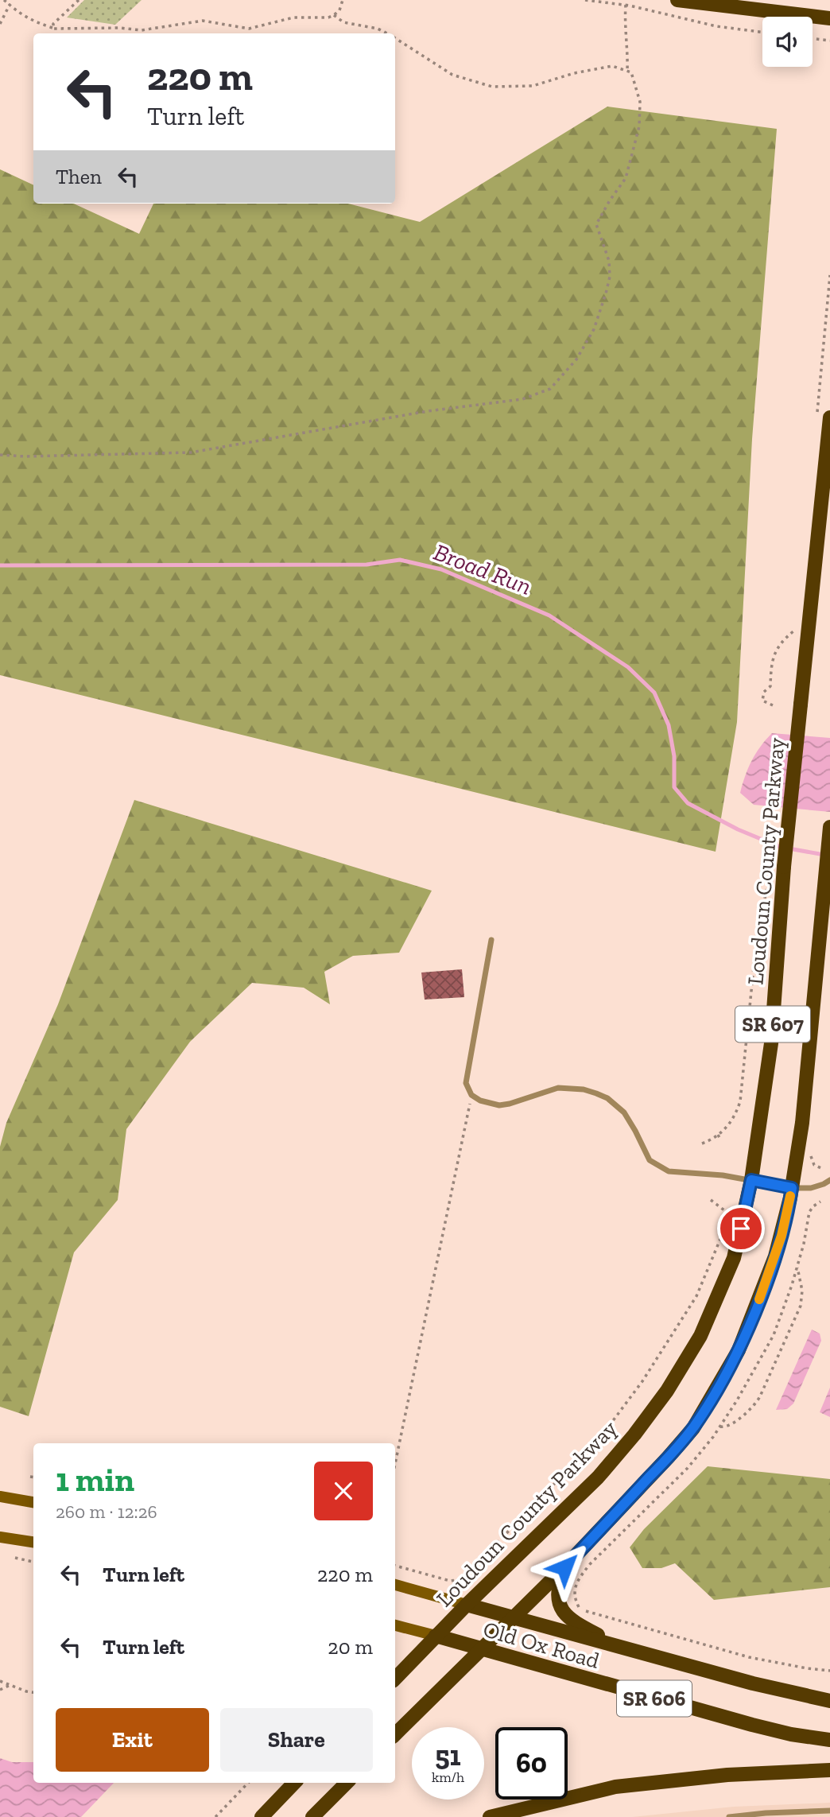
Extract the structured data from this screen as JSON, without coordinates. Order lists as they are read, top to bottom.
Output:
{
  "streets": {
    "main road": [
      "Loudoun County Parkway",
      "SR 607",
      "Old Ox Road",
      "SR 606"
    ]
  },
  "crossings": [
    ["Loudoun County Parkway", "Old Ox Road"],
    ["SR 607", "Old Ox Road"]
  ],
  "water": ["Broad Run"],
  "page": {
    "turn": ["220 m", "Turn left"],
    "then": "Then",
    "heading": ["1 min", "260 m · 12:26"],
    "list": [
      {
        "name": "Turn left",
        "value": "220 m"
      },
      {
        "name": "Turn left",
        "value": "20 m"
      }
    ],
    "buttons": ["Exit", "Share"],
    "speed": "51 km/h",
    "limit": "60"
  }
}
